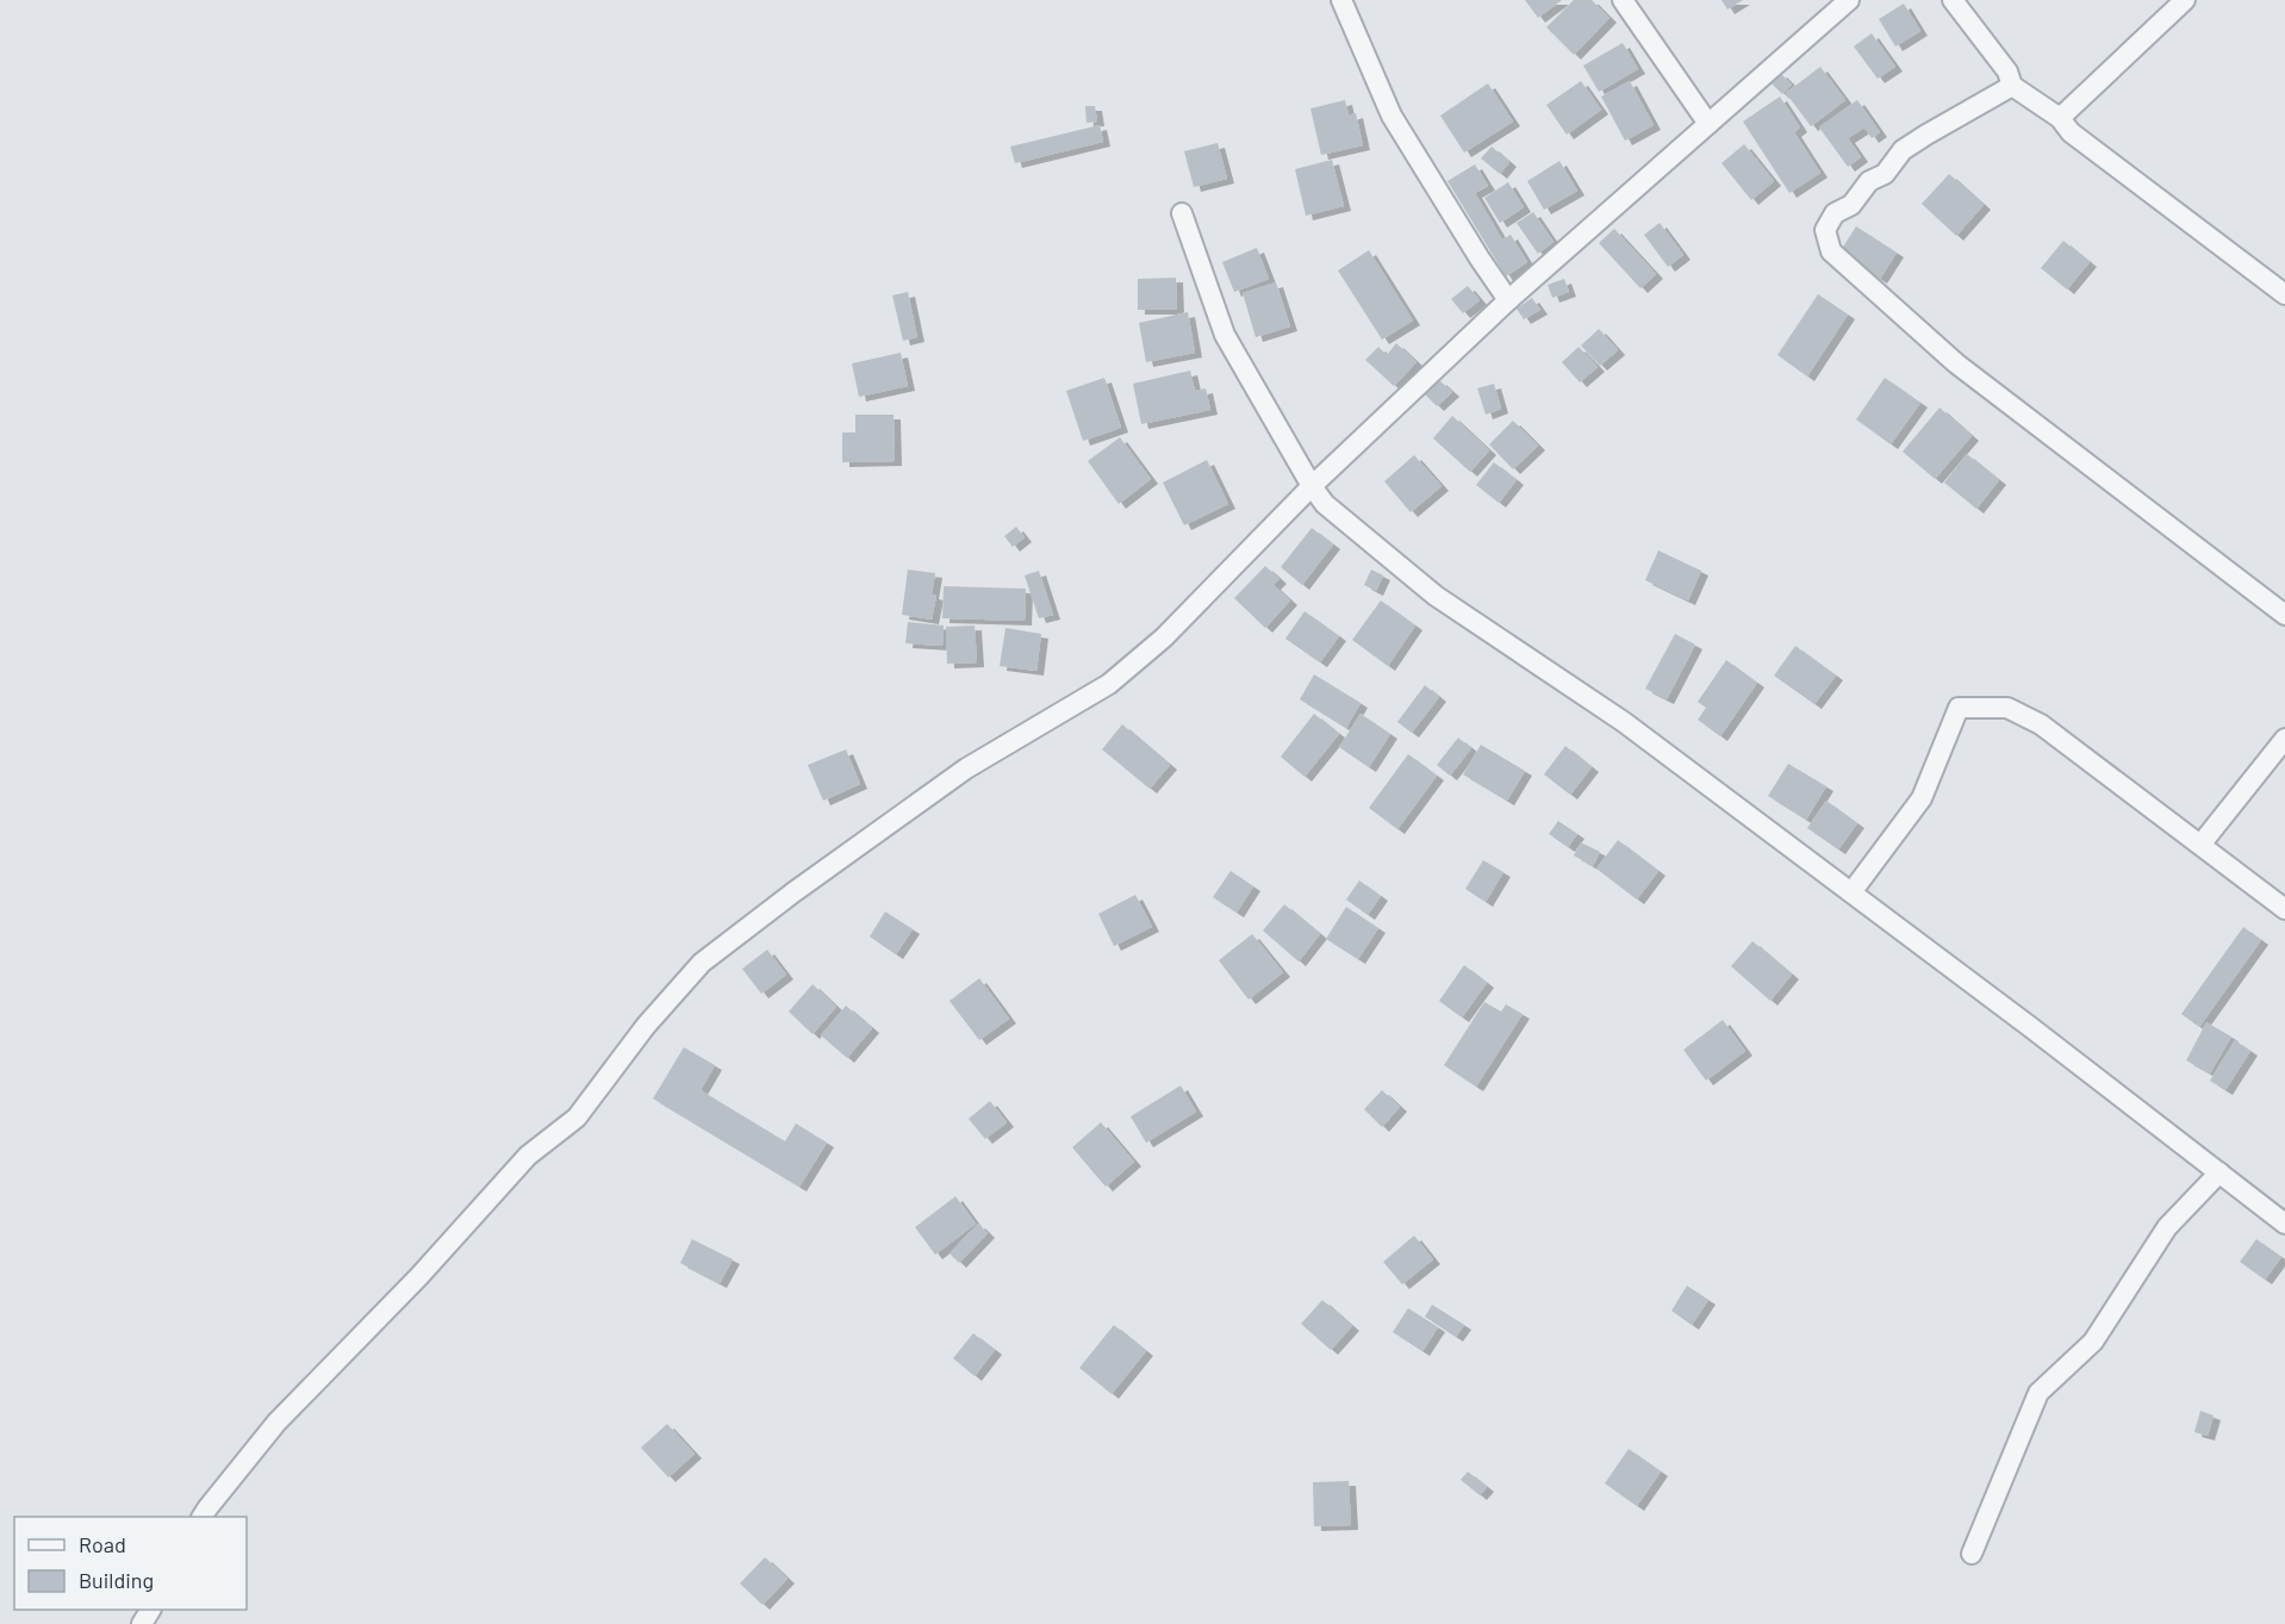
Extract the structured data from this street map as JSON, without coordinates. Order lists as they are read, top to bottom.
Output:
{
  "legend": ["Road", "Building"]
}
